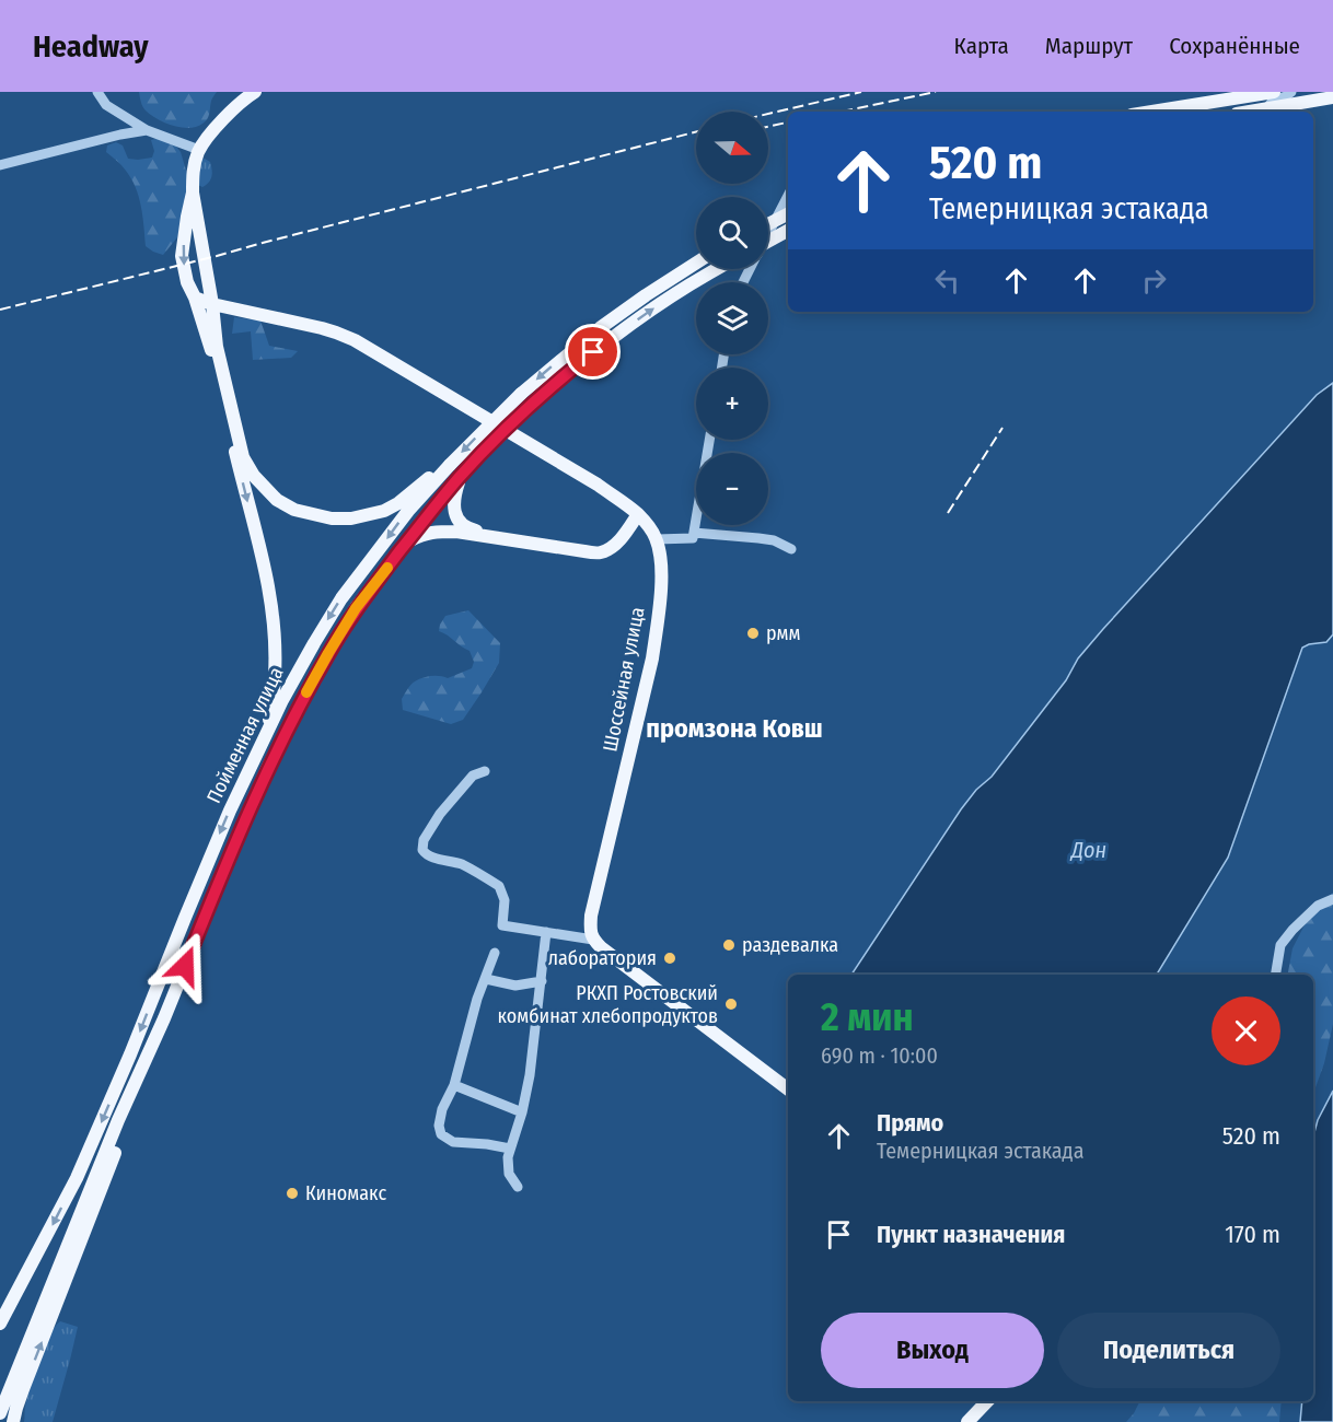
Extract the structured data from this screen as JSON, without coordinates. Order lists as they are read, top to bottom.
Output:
{
  "streets": {
    "main road": ["Шоссейная улица", "Пойменная улица"]
  },
  "districts": ["промзона Ковш"],
  "water": ["Дон"],
  "places": [
    "рмм",
    "раздевалка",
    "лаборатория",
    "РКХП Ростовский комбинат хлебопродуктов",
    "Киномакс"
  ],
  "north": "right",
  "page": {
    "header": "Headway",
    "nav": ["Карта", "Маршрут", "Сохранённые"],
    "map_buttons": ["+", "−"],
    "turn": ["520 m", "Темерницкая эстакада"],
    "heading": ["2 мин", "690 m · 10:00"],
    "list": [
      {
        "name": "Прямо",
        "note": "Темерницкая эстакада",
        "value": "520 m"
      },
      {
        "name": "Пункт назначения",
        "value": "170 m"
      }
    ],
    "buttons": ["Выход", "Поделиться"]
  }
}
